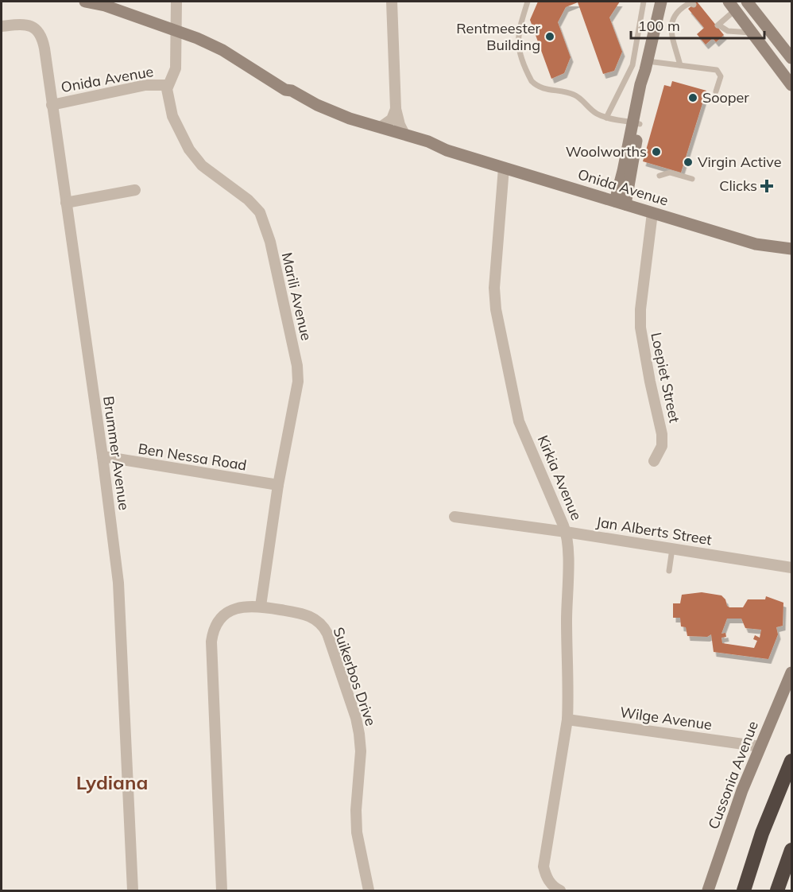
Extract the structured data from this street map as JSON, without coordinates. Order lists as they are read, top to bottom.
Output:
{
  "streets": {
    "street": [
      "Onida Avenue",
      "Marili Avenue",
      "Loepiet Street",
      "Brummer Avenue",
      "Ben Nessa Road",
      "Kirkia Avenue",
      "Jan Alberts Street",
      "Suikerbos Drive",
      "Wilge Avenue",
      "Cussonia Avenue"
    ]
  },
  "crossings": [
    ["Onida Avenue", "Marili Avenue"],
    ["Onida Avenue", "Loepiet Street"],
    ["Onida Avenue", "Brummer Avenue"],
    ["Onida Avenue", "Kirkia Avenue"],
    ["Marili Avenue", "Ben Nessa Road"],
    ["Marili Avenue", "Suikerbos Drive"],
    ["Brummer Avenue", "Ben Nessa Road"],
    ["Kirkia Avenue", "Jan Alberts Street"],
    ["Kirkia Avenue", "Wilge Avenue"],
    ["Wilge Avenue", "Cussonia Avenue"]
  ],
  "districts": ["Lydiana"],
  "places": {
    "other": [
      "Rentmeester Building",
      "Sooper",
      "Woolworths",
      "Virgin Active"
    ],
    "health": ["Clicks"]
  },
  "scale_bar": "100 m"
}
